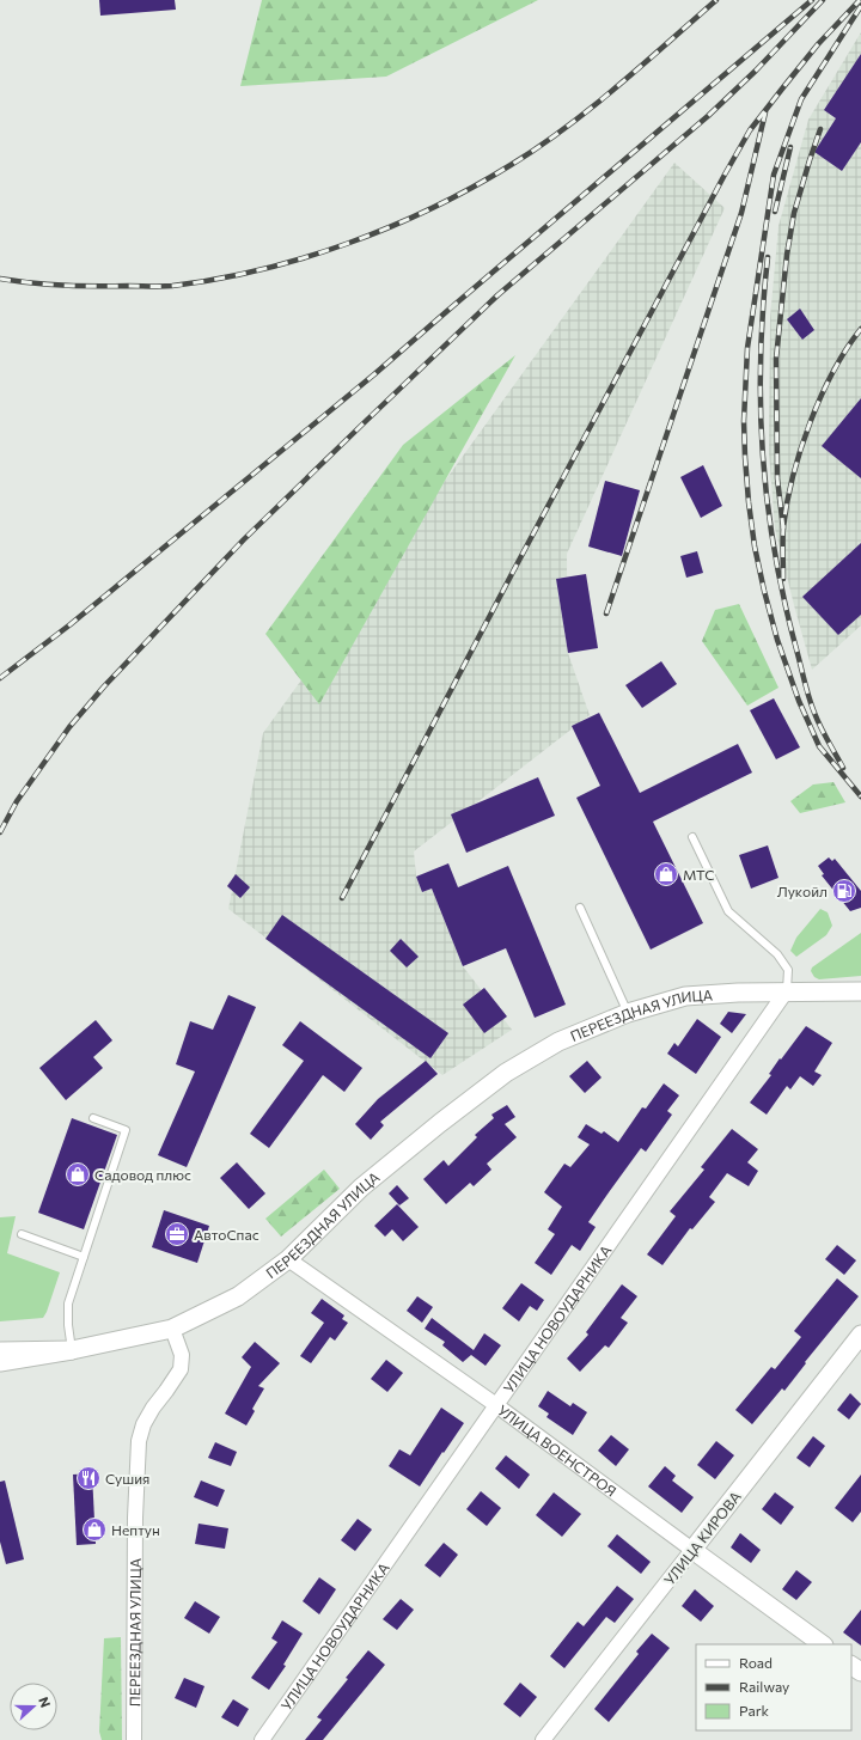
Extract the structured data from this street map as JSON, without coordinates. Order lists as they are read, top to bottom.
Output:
{
  "streets": {
    "street": [
      "ПЕРЕЕЗДНАЯ УЛИЦА",
      "УЛИЦА НОВОУДАРНИКА",
      "УЛИЦА ВОЕНСТРОЯ",
      "УЛИЦА КИРОВА"
    ]
  },
  "crossings": [
    ["ПЕРЕЕЗДНАЯ УЛИЦА", "УЛИЦА НОВОУДАРНИКА"],
    ["ПЕРЕЕЗДНАЯ УЛИЦА", "УЛИЦА ВОЕНСТРОЯ"],
    ["УЛИЦА НОВОУДАРНИКА", "УЛИЦА ВОЕНСТРОЯ"],
    ["УЛИЦА ВОЕНСТРОЯ", "УЛИЦА КИРОВА"]
  ],
  "places": {
    "shop": ["МТС", "Садовод плюс", "Нептун"],
    "fuel station": ["Лукойл"],
    "office": ["АвтоСпас"],
    "restaurant": ["Сушия"]
  },
  "legend": ["Road", "Railway", "Park"],
  "north": "right"
}
